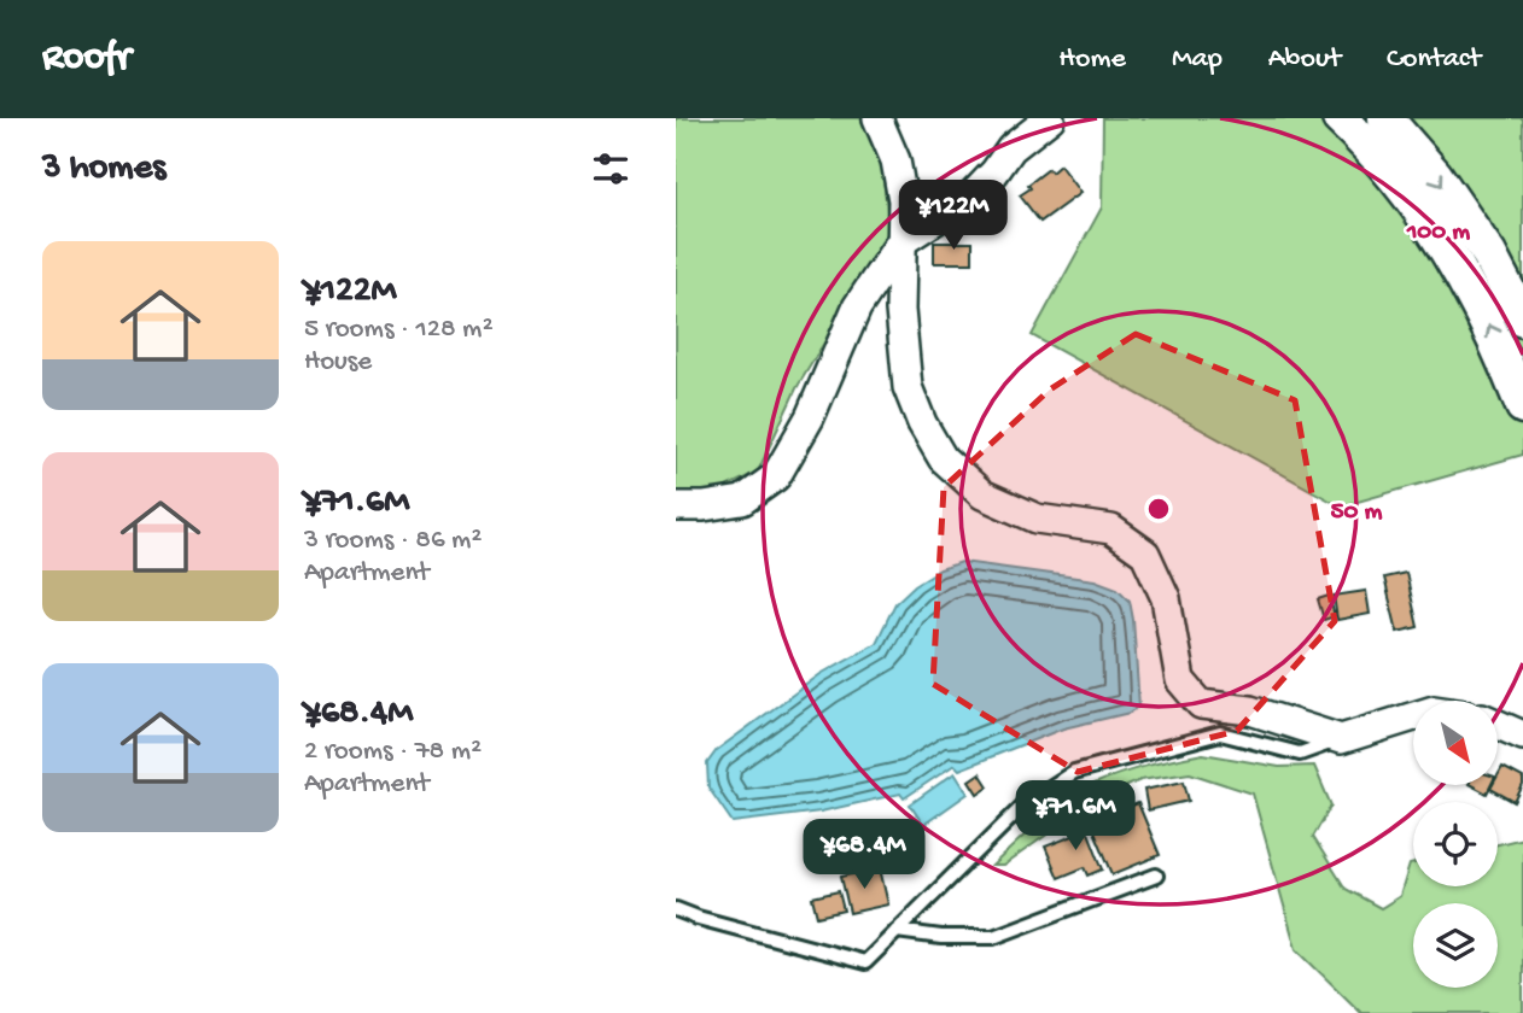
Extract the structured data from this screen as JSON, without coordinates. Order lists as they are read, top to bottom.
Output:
{
  "north": "bottom right",
  "page": {
    "header": "Roofr",
    "nav": [
      "Home",
      "Map",
      "About",
      "Contact"
    ],
    "heading": "3 homes",
    "price": ["¥122M", "¥71.6M", "¥68.4M"],
    "list": [
      {
        "name": "¥122M",
        "note": "5 rooms · 128 m² · House"
      },
      {
        "name": "¥71.6M",
        "note": "3 rooms · 86 m² · Apartment"
      },
      {
        "name": "¥68.4M",
        "note": "2 rooms · 78 m² · Apartment"
      }
    ]
  },
  "rings": ["100 m", "50 m"]
}
